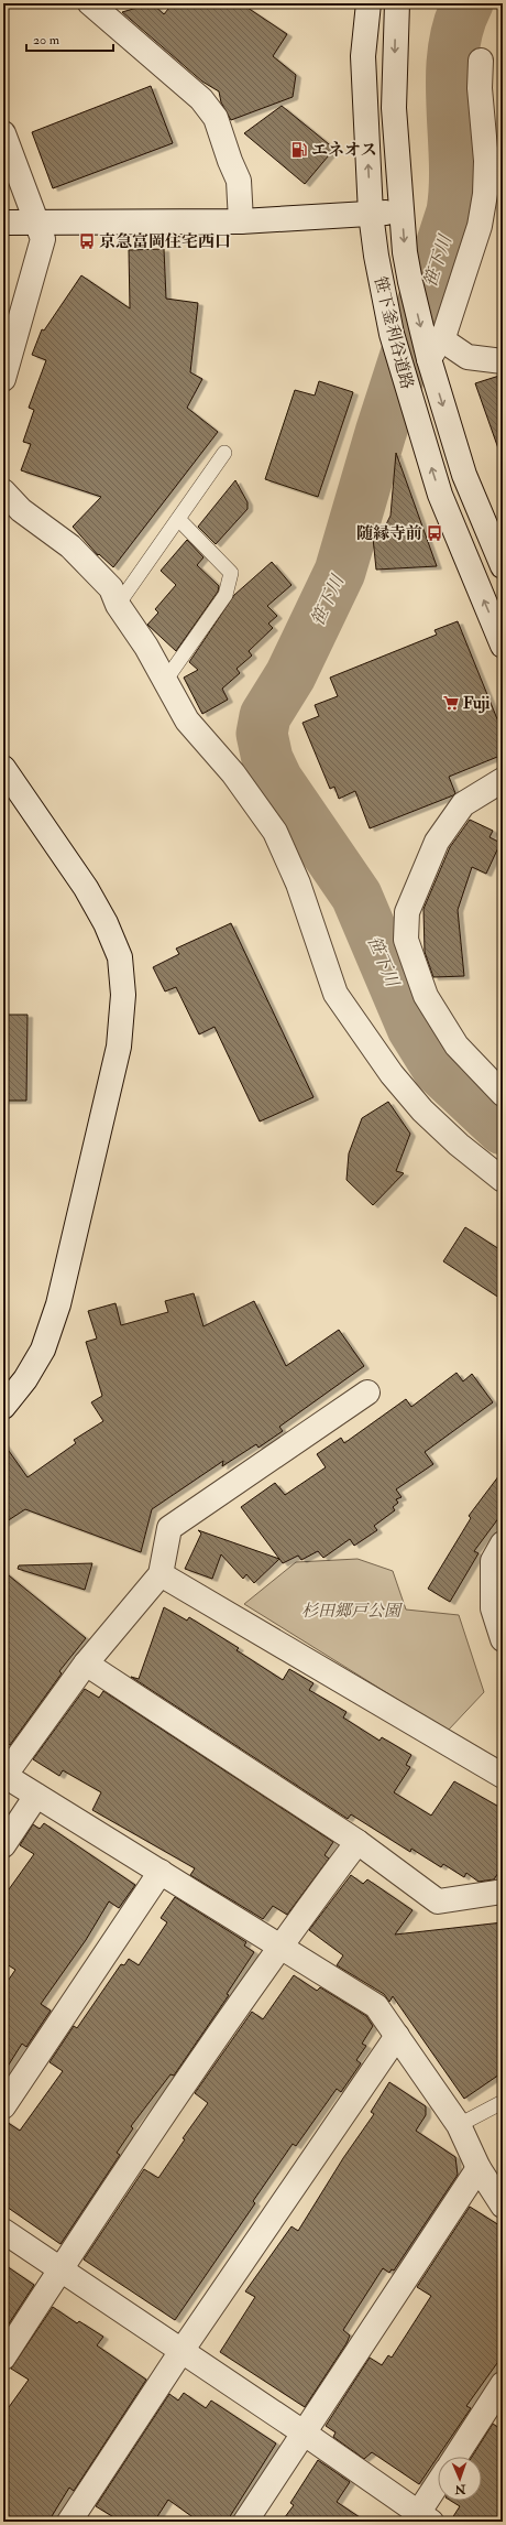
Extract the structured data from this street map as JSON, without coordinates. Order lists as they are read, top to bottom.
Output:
{
  "streets": {
    "street": ["笹下釜利谷道路"]
  },
  "water": ["笹下川"],
  "parks": ["杉田郷戸公園"],
  "places": {
    "fuel station": ["エネオス"],
    "bus stop": ["京急富岡住宅西口", "随縁寺前"],
    "supermarket": ["Fuji"]
  },
  "scale_bar": "20 m",
  "north": "bottom"
}
